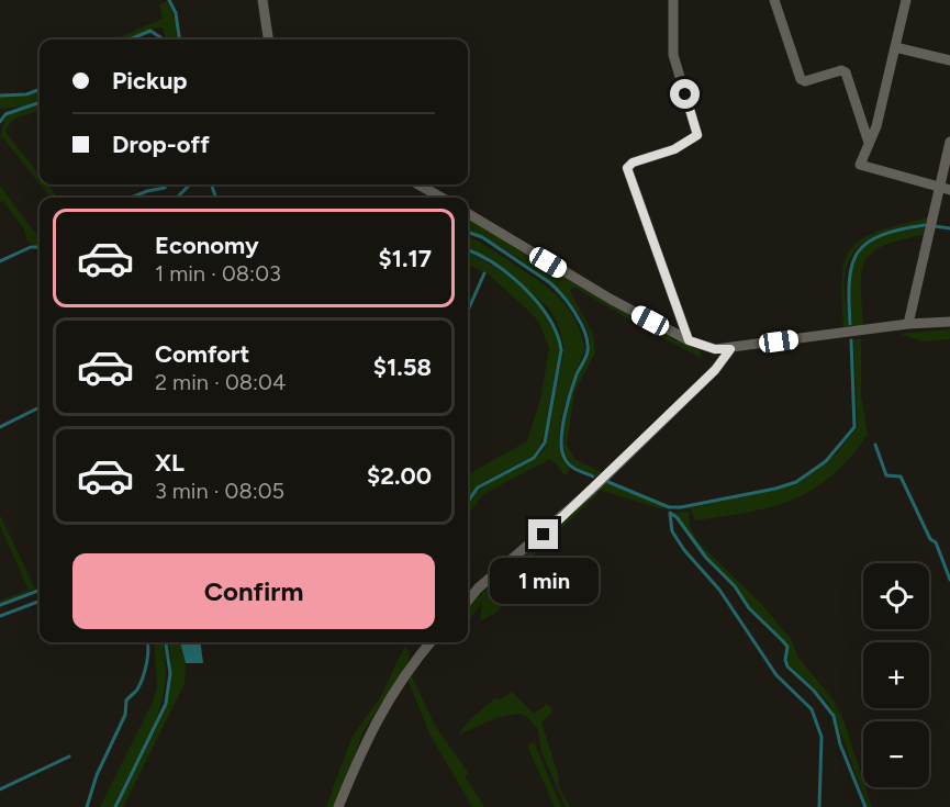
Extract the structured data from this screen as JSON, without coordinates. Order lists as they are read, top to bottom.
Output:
{
  "page": {
    "banner": ["Pickup", "Drop-off"],
    "list": [
      {
        "name": "Economy",
        "note": "1 min · 08:03",
        "value": "$1.17"
      },
      {
        "name": "Comfort",
        "note": "2 min · 08:04",
        "value": "$1.58"
      },
      {
        "name": "XL",
        "note": "3 min · 08:05",
        "value": "$2.00"
      }
    ],
    "buttons": "Confirm",
    "bubble": "1 min",
    "map_buttons": ["+", "−"]
  }
}
